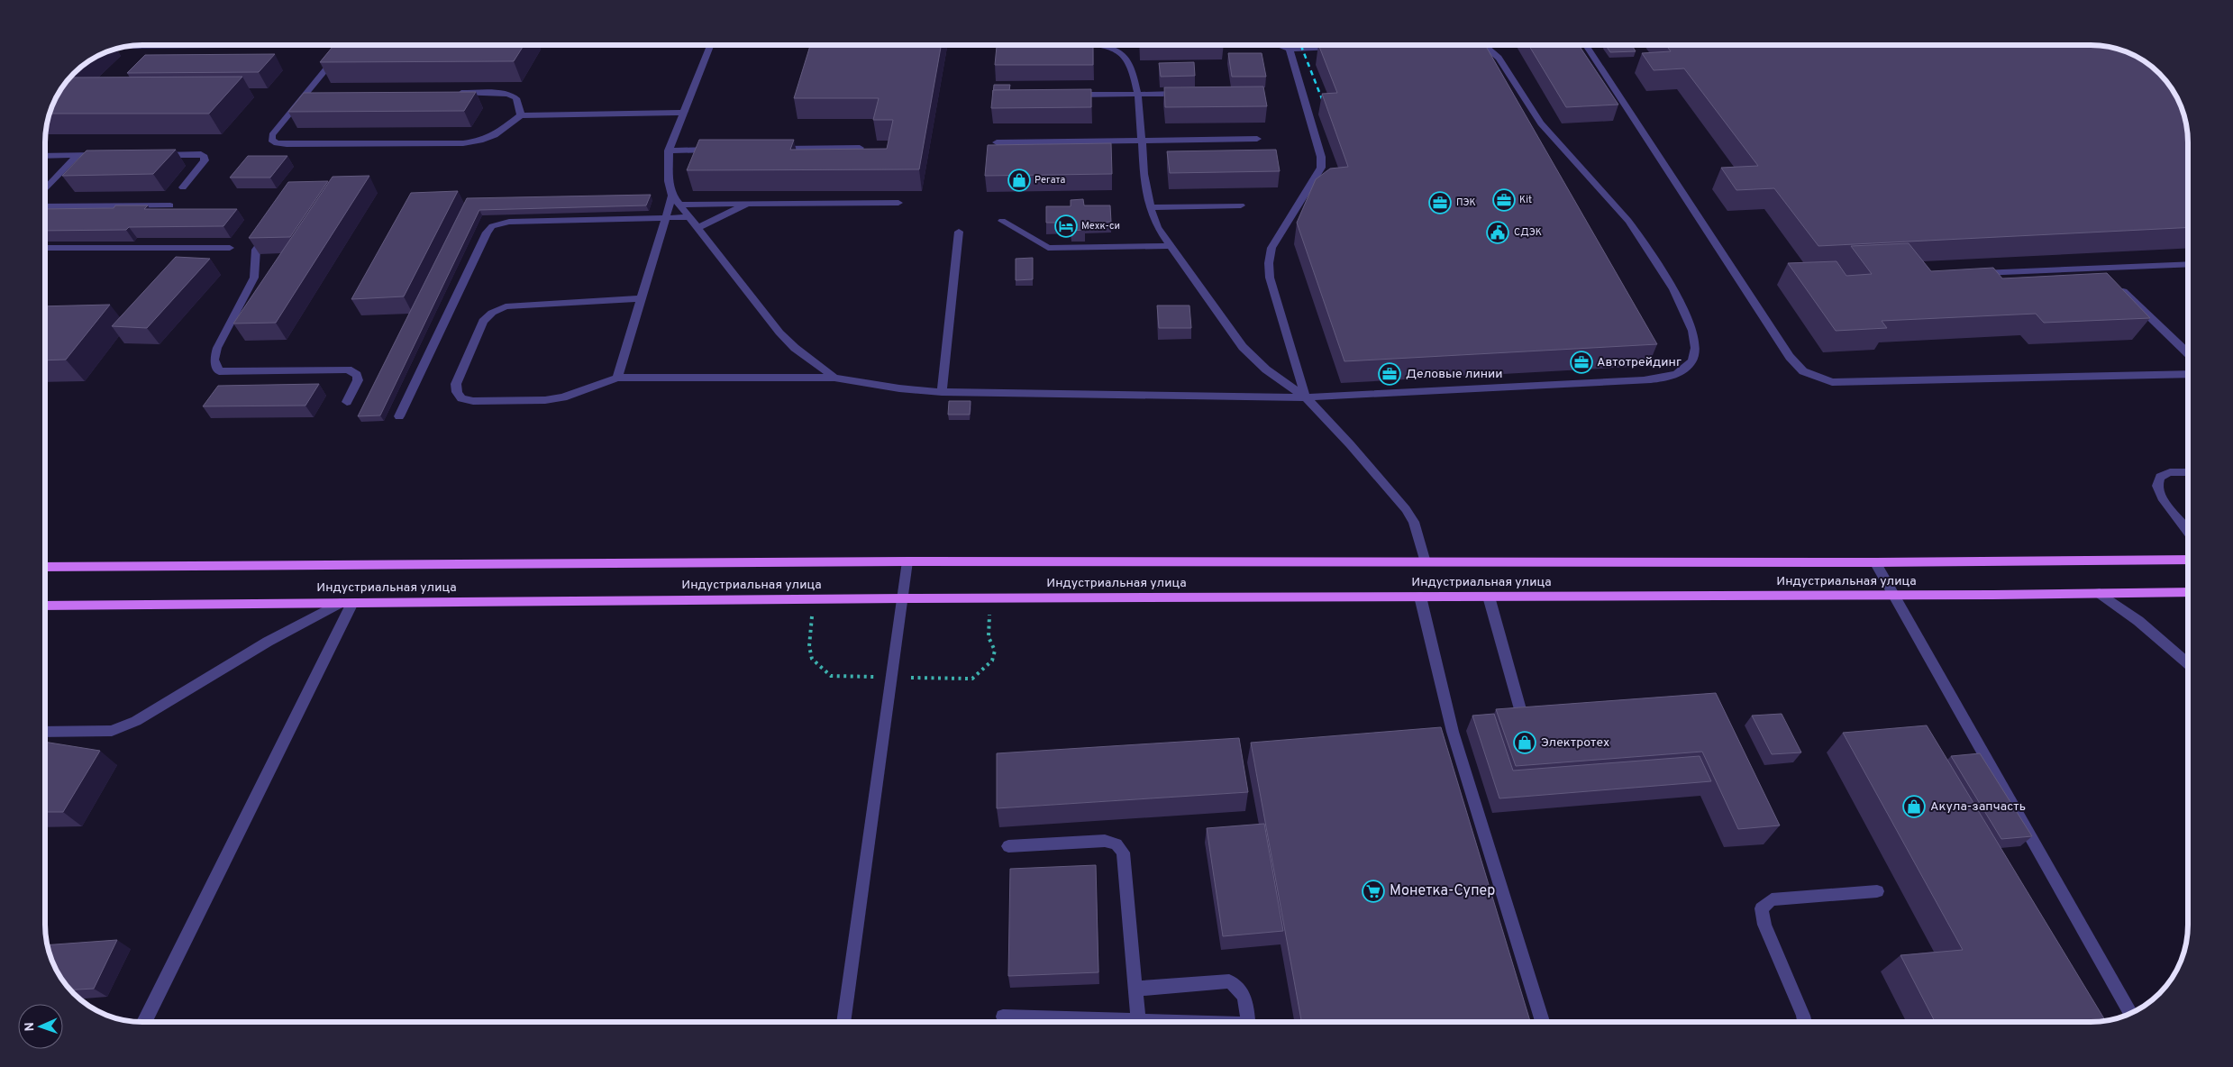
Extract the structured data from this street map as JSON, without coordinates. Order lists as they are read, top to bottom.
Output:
{
  "streets": {
    "main road": ["Индустриальная улица"]
  },
  "places": {
    "shop": ["Регата", "Электротех", "Акула-запчасть"],
    "office": [
      "Kit",
      "ПЭК",
      "Автотрейдинг",
      "Деловые линии"
    ],
    "hotel": ["Мехк-си"],
    "public building": ["СДЭК"],
    "supermarket": ["Монетка-Супер"]
  },
  "north": "left"
}
